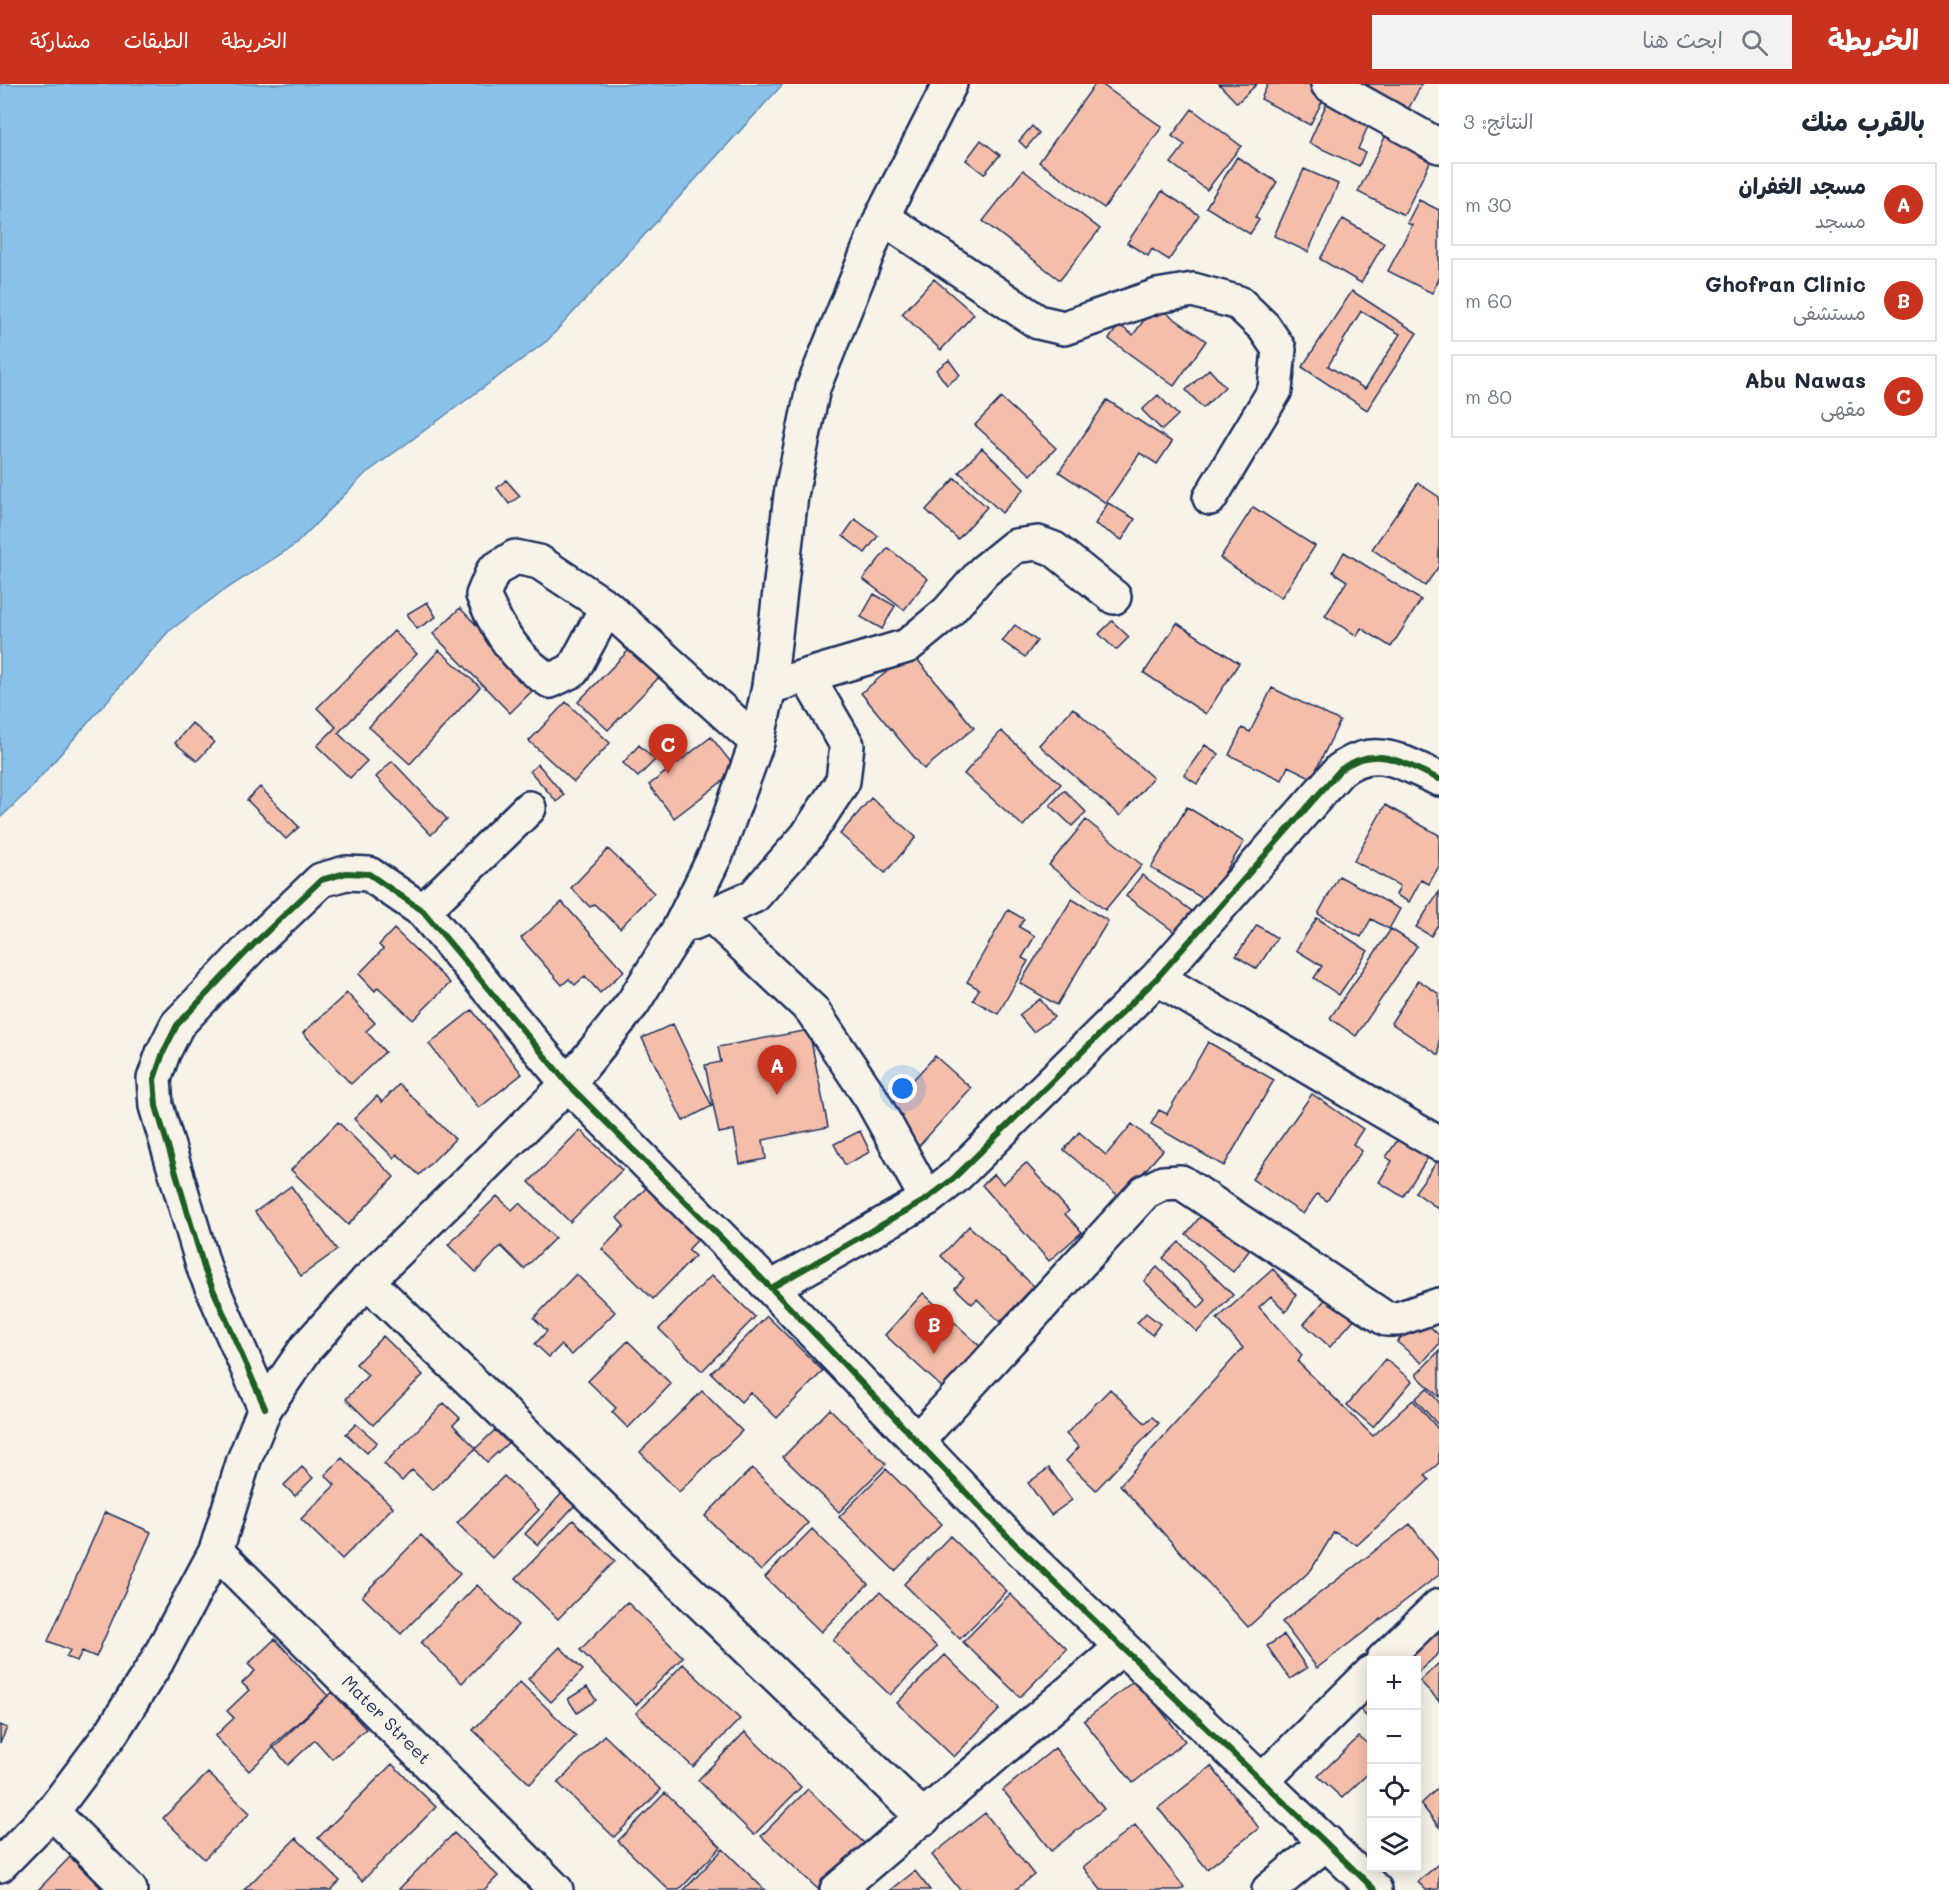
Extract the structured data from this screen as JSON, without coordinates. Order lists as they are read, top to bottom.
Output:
{
  "streets": {
    "street": ["Mater Street"]
  },
  "page": {
    "header": "الخريطة",
    "search": "ابحث هنا",
    "nav": ["الخريطة", "الطبقات", "مشاركة"],
    "heading": ["بالقرب منك", "النتائج: 3"],
    "list": [
      {
        "mark": "A",
        "name": "مسجد الغفران",
        "note": "مسجد",
        "value": "30 m"
      },
      {
        "mark": "B",
        "name": "Ghofran Clinic",
        "note": "مستشفى",
        "value": "60 m"
      },
      {
        "mark": "C",
        "name": "Abu Nawas",
        "note": "مقهى",
        "value": "80 m"
      }
    ],
    "pins": ["C", "A", "B"],
    "map_buttons": ["+", "−"]
  }
}
